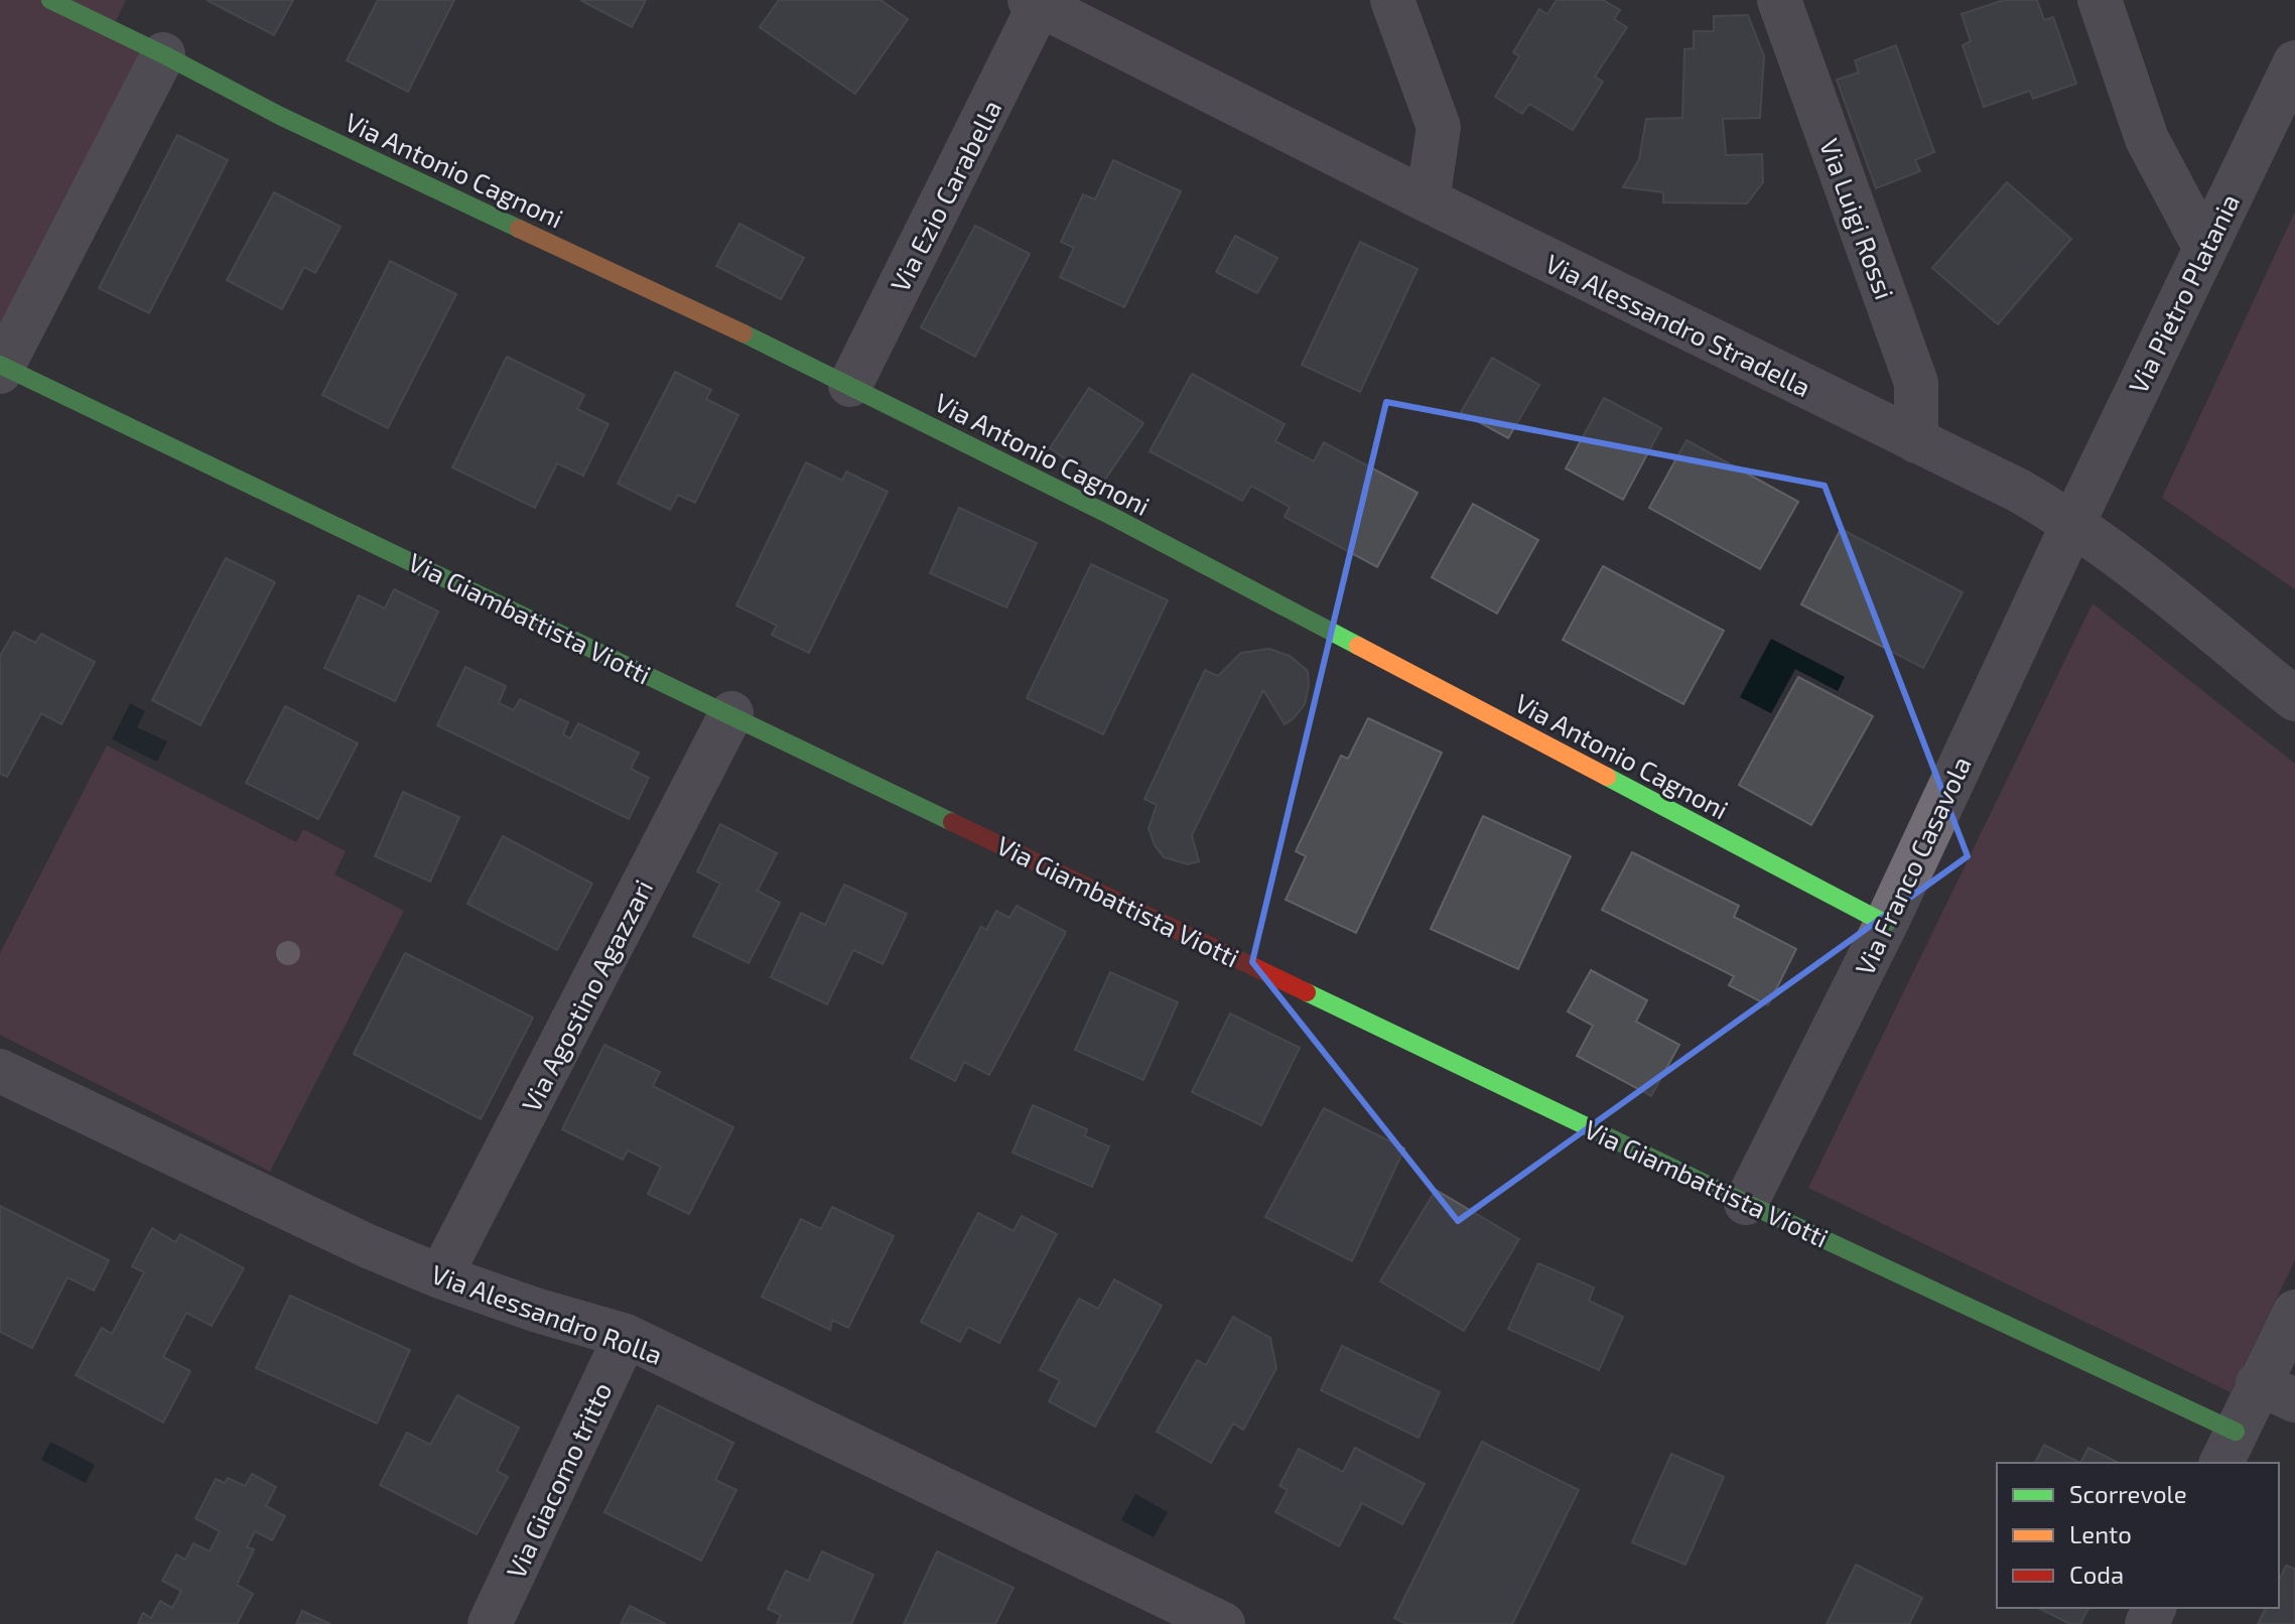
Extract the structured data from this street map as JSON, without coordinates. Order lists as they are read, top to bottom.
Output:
{
  "streets": {
    "street": [
      "Via Antonio Cagnoni",
      "Via Ezio Carabella",
      "Via Luigi Rossi",
      "Via Pietro Platania",
      "Via Alessandro Stradella",
      "Via Giambattista Viotti",
      "Via Franco Casavola",
      "Via Agostino Agazzari",
      "Via Alessandro Rolla",
      "Via Giacomo tritto"
    ]
  },
  "crossings": [
    ["Via Antonio Cagnoni", "Via Ezio Carabella"],
    ["Via Antonio Cagnoni", "Via Franco Casavola"],
    ["Via Ezio Carabella", "Via Alessandro Stradella"],
    ["Via Luigi Rossi", "Via Alessandro Stradella"],
    ["Via Pietro Platania", "Via Alessandro Stradella"],
    ["Via Pietro Platania", "Via Franco Casavola"],
    ["Via Alessandro Stradella", "Via Franco Casavola"],
    ["Via Giambattista Viotti", "Via Franco Casavola"],
    ["Via Giambattista Viotti", "Via Agostino Agazzari"],
    ["Via Agostino Agazzari", "Via Alessandro Rolla"],
    ["Via Alessandro Rolla", "Via Giacomo tritto"]
  ],
  "legend": ["Scorrevole", "Lento", "Coda"]
}
